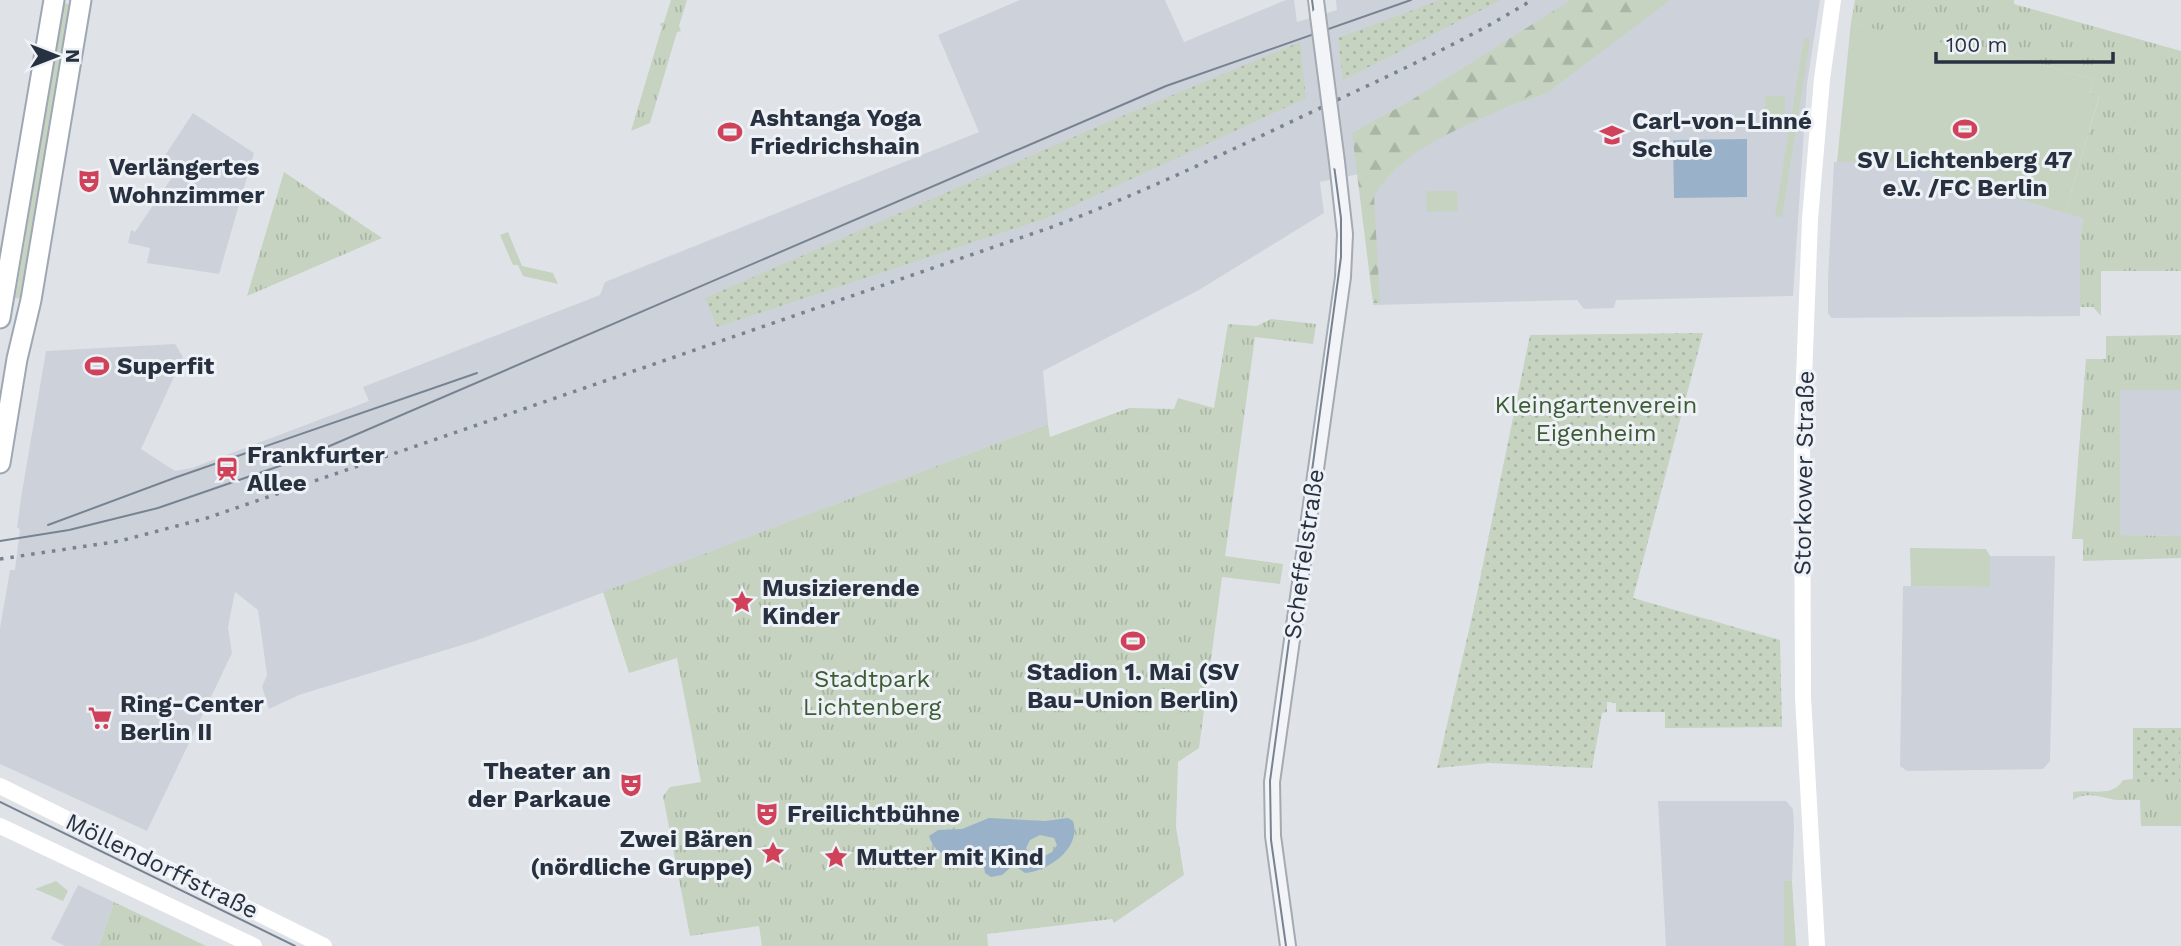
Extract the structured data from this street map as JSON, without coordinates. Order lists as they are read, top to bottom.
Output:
{
  "streets": {
    "main road": ["Storkower Straße", "Möllendorffstraße"],
    "street": ["Scheffelstraße"]
  },
  "parks": ["Kleingartenverein Eigenheim", "Stadtpark Lichtenberg"],
  "places": {
    "sports": [
      "SV Lichtenberg 47 e.V. /FC Berlin",
      "Ashtanga Yoga Friedrichshain",
      "Superfit",
      "Stadion 1. Mai (SV Bau-Union Berlin)"
    ],
    "school or university": ["Carl-von-Linné Schule"],
    "theatre": ["Verlängertes Wohnzimmer", "Theater an der Parkaue", "Freilichtbühne"],
    "station": ["Frankfurter Allee"],
    "place": ["Musizierende Kinder", "Zwei Bären (nördliche Gruppe)", "Mutter mit Kind"],
    "supermarket": ["Ring-Center Berlin II"]
  },
  "scale_bar": "100 m",
  "north": "right"
}
